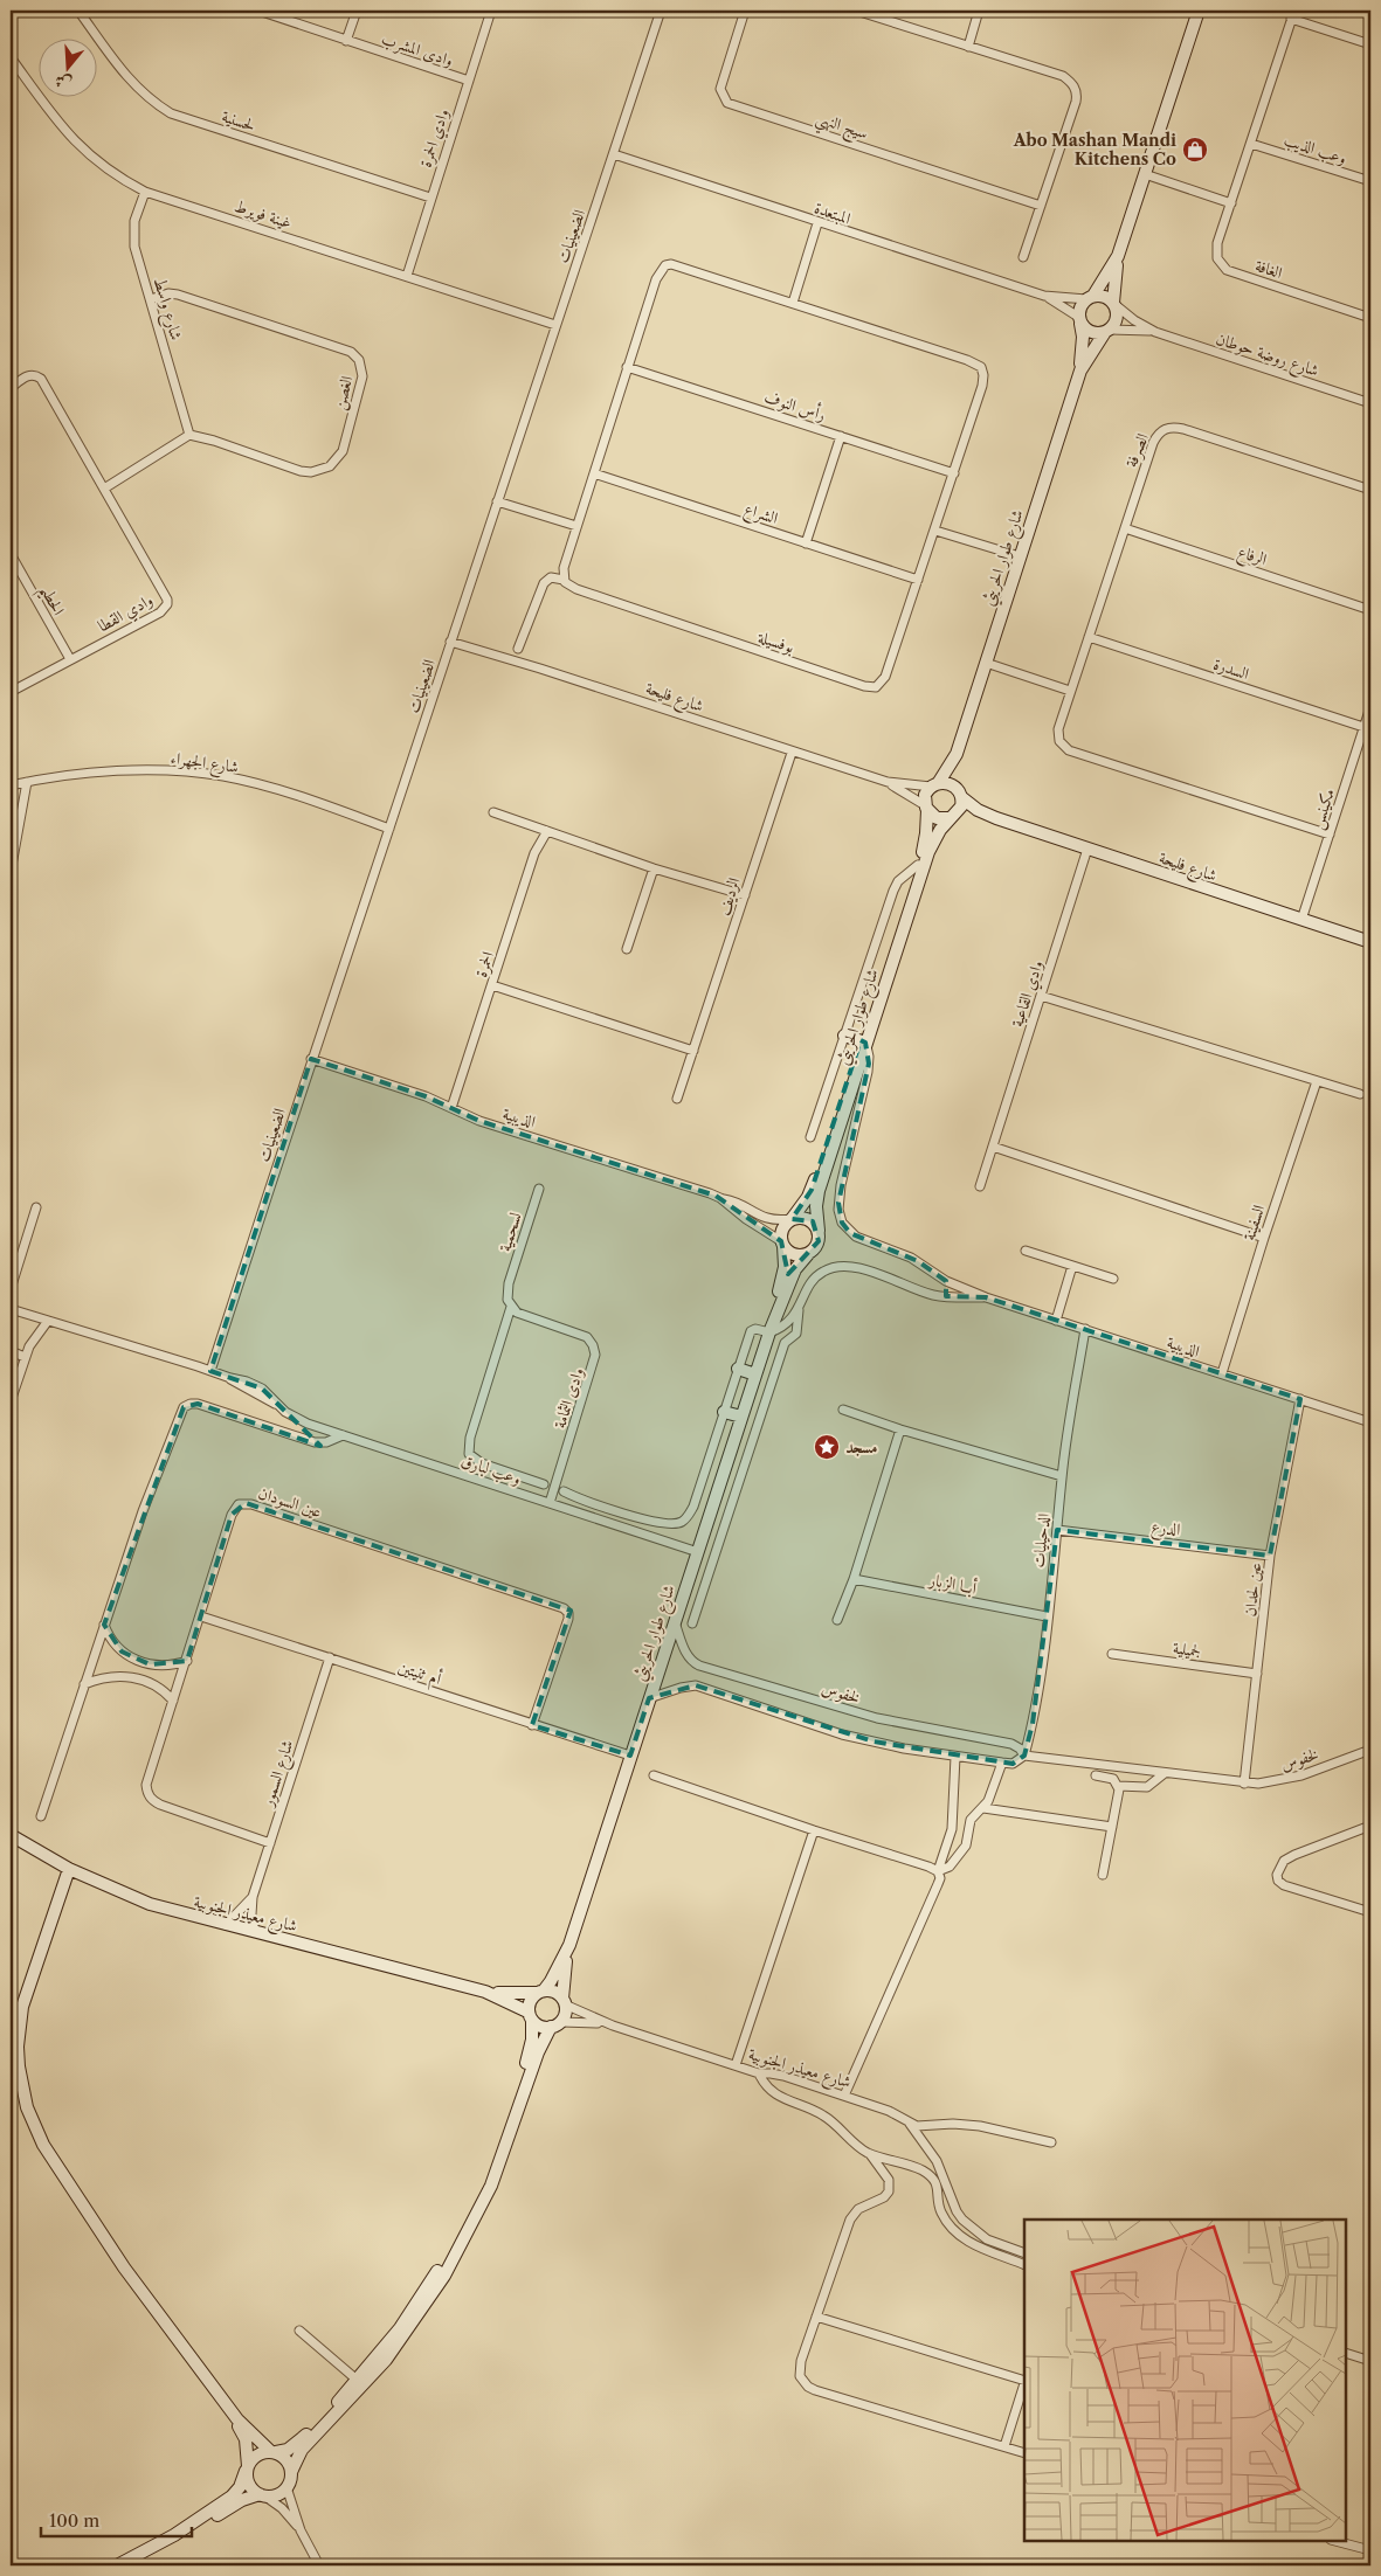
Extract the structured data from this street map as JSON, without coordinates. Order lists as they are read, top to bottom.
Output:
{
  "streets": {
    "street": [
      "وادى المشرب",
      "لحسنية",
      "سيج النهي",
      "وادي الحمرة",
      "وعب الذيب",
      "المبتعدة",
      "غينة فويرط",
      "الضعينيات",
      "الغافة",
      "شارع واسط",
      "شارع روضة حوطان",
      "الغصن",
      "رأس النوف",
      "الصرفة",
      "الشراع",
      "الرفاع",
      "شارع طوار الحريثي",
      "الحطيم",
      "وادي القطا",
      "بوفسيلة",
      "السدرة",
      "شارع فليحة",
      "شارع الجهراء",
      "مكينس",
      "الرديف",
      "الحمرة",
      "وادي القاعية",
      "الذيبية",
      "السفينة",
      "لسحمية",
      "وادى الثمامة",
      "وعب لبارق",
      "عين السودان",
      "الدرع",
      "الدحيليات",
      "أبــا الزبار",
      "عين لحدان",
      "لجميلية",
      "أم ثنيتين",
      "لخفوس",
      "شارع السمور",
      "شارع معيذر الجنوبية"
    ]
  },
  "crossings": [
    ["وادى المشرب", "وادي الحمرة"],
    ["لحسنية", "وادي الحمرة"],
    ["وادي الحمرة", "غينة فويرط"],
    ["وعب الذيب", "الغافة"],
    ["المبتعدة", "الضعينيات"],
    ["المبتعدة", "شارع روضة حوطان"],
    ["المبتعدة", "شارع طوار الحريثي"],
    ["غينة فويرط", "الضعينيات"],
    ["غينة فويرط", "شارع واسط"],
    ["الضعينيات", "شارع فليحة"],
    ["الضعينيات", "شارع الجهراء"],
    ["الضعينيات", "الذيبية"],
    ["الضعينيات", "وعب لبارق"],
    ["شارع واسط", "الغصن"],
    ["شارع روضة حوطان", "شارع طوار الحريثي"],
    ["رأس النوف", "بوفسيلة"],
    ["الصرفة", "الرفاع"],
    ["الصرفة", "السدرة"],
    ["الصرفة", "مكينس"],
    ["الشراع", "بوفسيلة"],
    ["شارع طوار الحريثي", "شارع فليحة"],
    ["شارع طوار الحريثي", "الذيبية"],
    ["شارع طوار الحريثي", "وعب لبارق"],
    ["شارع طوار الحريثي", "أم ثنيتين"],
    ["شارع طوار الحريثي", "لخفوس"],
    ["شارع طوار الحريثي", "شارع معيذر الجنوبية"],
    ["الحطيم", "وادي القطا"],
    ["السدرة", "مكينس"],
    ["شارع فليحة", "مكينس"],
    ["شارع فليحة", "الرديف"],
    ["شارع فليحة", "وادي القاعية"],
    ["الحمرة", "الذيبية"],
    ["الذيبية", "السفينة"],
    ["الذيبية", "الدحيليات"],
    ["الذيبية", "عين لحدان"],
    ["لسحمية", "وادى الثمامة"],
    ["وادى الثمامة", "وعب لبارق"],
    ["عين السودان", "أم ثنيتين"],
    ["عين السودان", "شارع السمور"],
    ["الدرع", "الدحيليات"],
    ["الدرع", "عين لحدان"],
    ["الدحيليات", "أبــا الزبار"],
    ["الدحيليات", "لخفوس"],
    ["عين لحدان", "لجميلية"],
    ["عين لحدان", "لخفوس"],
    ["أم ثنيتين", "شارع السمور"],
    ["شارع السمور", "شارع معيذر الجنوبية"]
  ],
  "places": {
    "shop": ["Abo Mashan Mandi Kitchens Co"],
    "place": ["مسجد"]
  },
  "scale_bar": "100 m",
  "north": "bottom"
}
